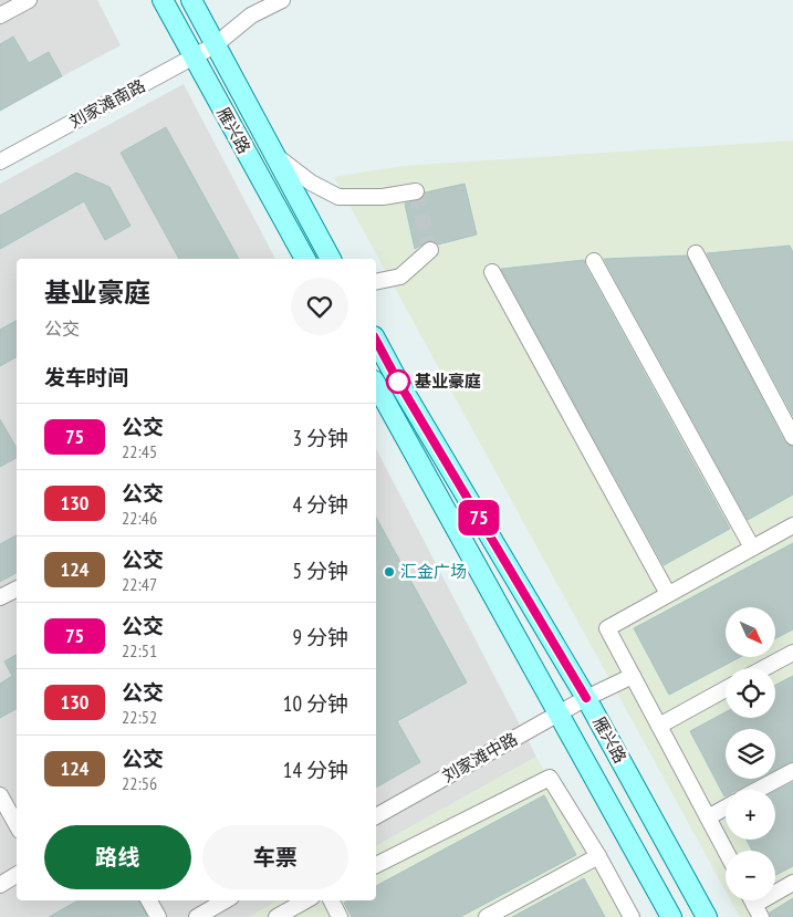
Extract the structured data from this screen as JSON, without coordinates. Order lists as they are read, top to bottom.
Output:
{
  "streets": {
    "main road": ["雁兴路"],
    "street": ["刘家滩南路", "刘家滩中路"]
  },
  "crossings": [
    ["刘家滩南路", "雁兴路"],
    ["雁兴路", "刘家滩中路"]
  ],
  "places": ["基业豪庭", "汇金广场"],
  "lines": ["bus line 75"],
  "north": "bottom right",
  "page": {
    "on_map": "75",
    "heading": [
      ["基业豪庭", "公交"],
      "发车时间"
    ],
    "list": [
      {
        "mark": "75",
        "name": "公交",
        "note": "22:45",
        "value": "3 分钟"
      },
      {
        "mark": "130",
        "name": "公交",
        "note": "22:46",
        "value": "4 分钟"
      },
      {
        "mark": "124",
        "name": "公交",
        "note": "22:47",
        "value": "5 分钟"
      },
      {
        "mark": "75",
        "name": "公交",
        "note": "22:51",
        "value": "9 分钟"
      },
      {
        "mark": "130",
        "name": "公交",
        "note": "22:52",
        "value": "10 分钟"
      },
      {
        "mark": "124",
        "name": "公交",
        "note": "22:56",
        "value": "14 分钟"
      }
    ],
    "map_buttons": ["+", "−"],
    "buttons": ["路线", "车票"]
  }
}
